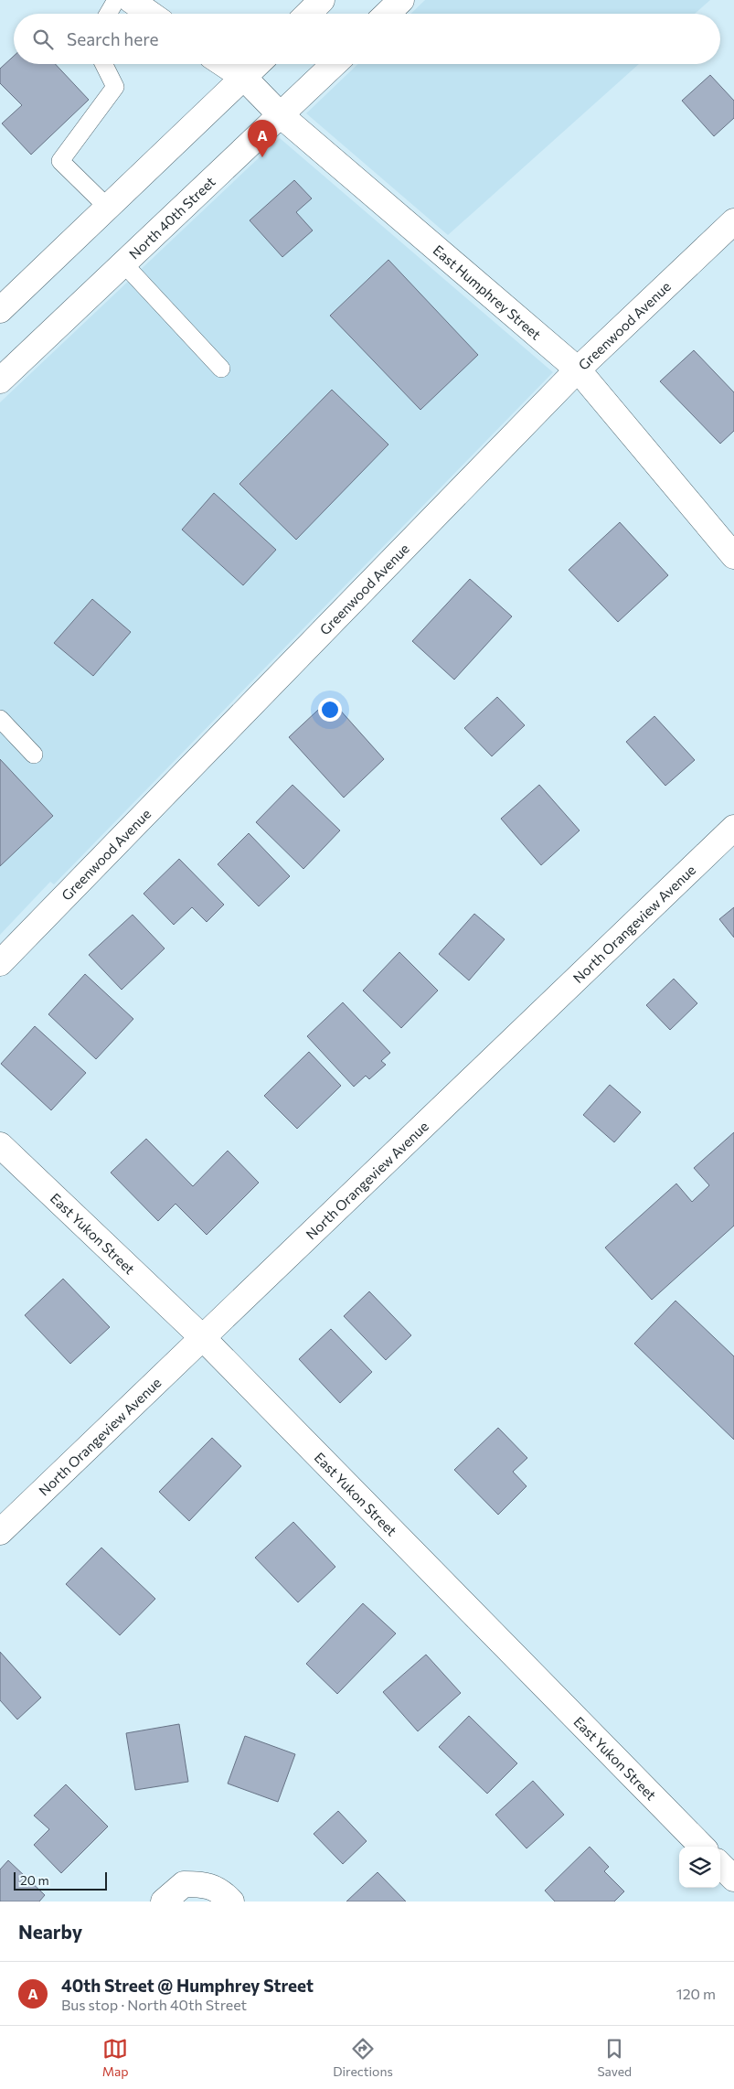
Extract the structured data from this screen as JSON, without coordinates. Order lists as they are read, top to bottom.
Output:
{
  "streets": {
    "street": [
      "North 40th Street",
      "East Humphrey Street",
      "Greenwood Avenue",
      "North Orangeview Avenue",
      "East Yukon Street"
    ]
  },
  "crossings": [
    ["North 40th Street", "East Humphrey Street"],
    ["East Humphrey Street", "Greenwood Avenue"],
    ["North Orangeview Avenue", "East Yukon Street"]
  ],
  "scale_bar": "20 m",
  "page": {
    "search": "Search here",
    "pins": "A",
    "scale": "20 m",
    "heading": "Nearby",
    "list": [
      {
        "mark": "A",
        "name": "40th Street @ Humphrey Street",
        "note": "Bus stop · North 40th Street",
        "value": "120 m"
      }
    ],
    "nav": ["Map", "Directions", "Saved"]
  }
}
